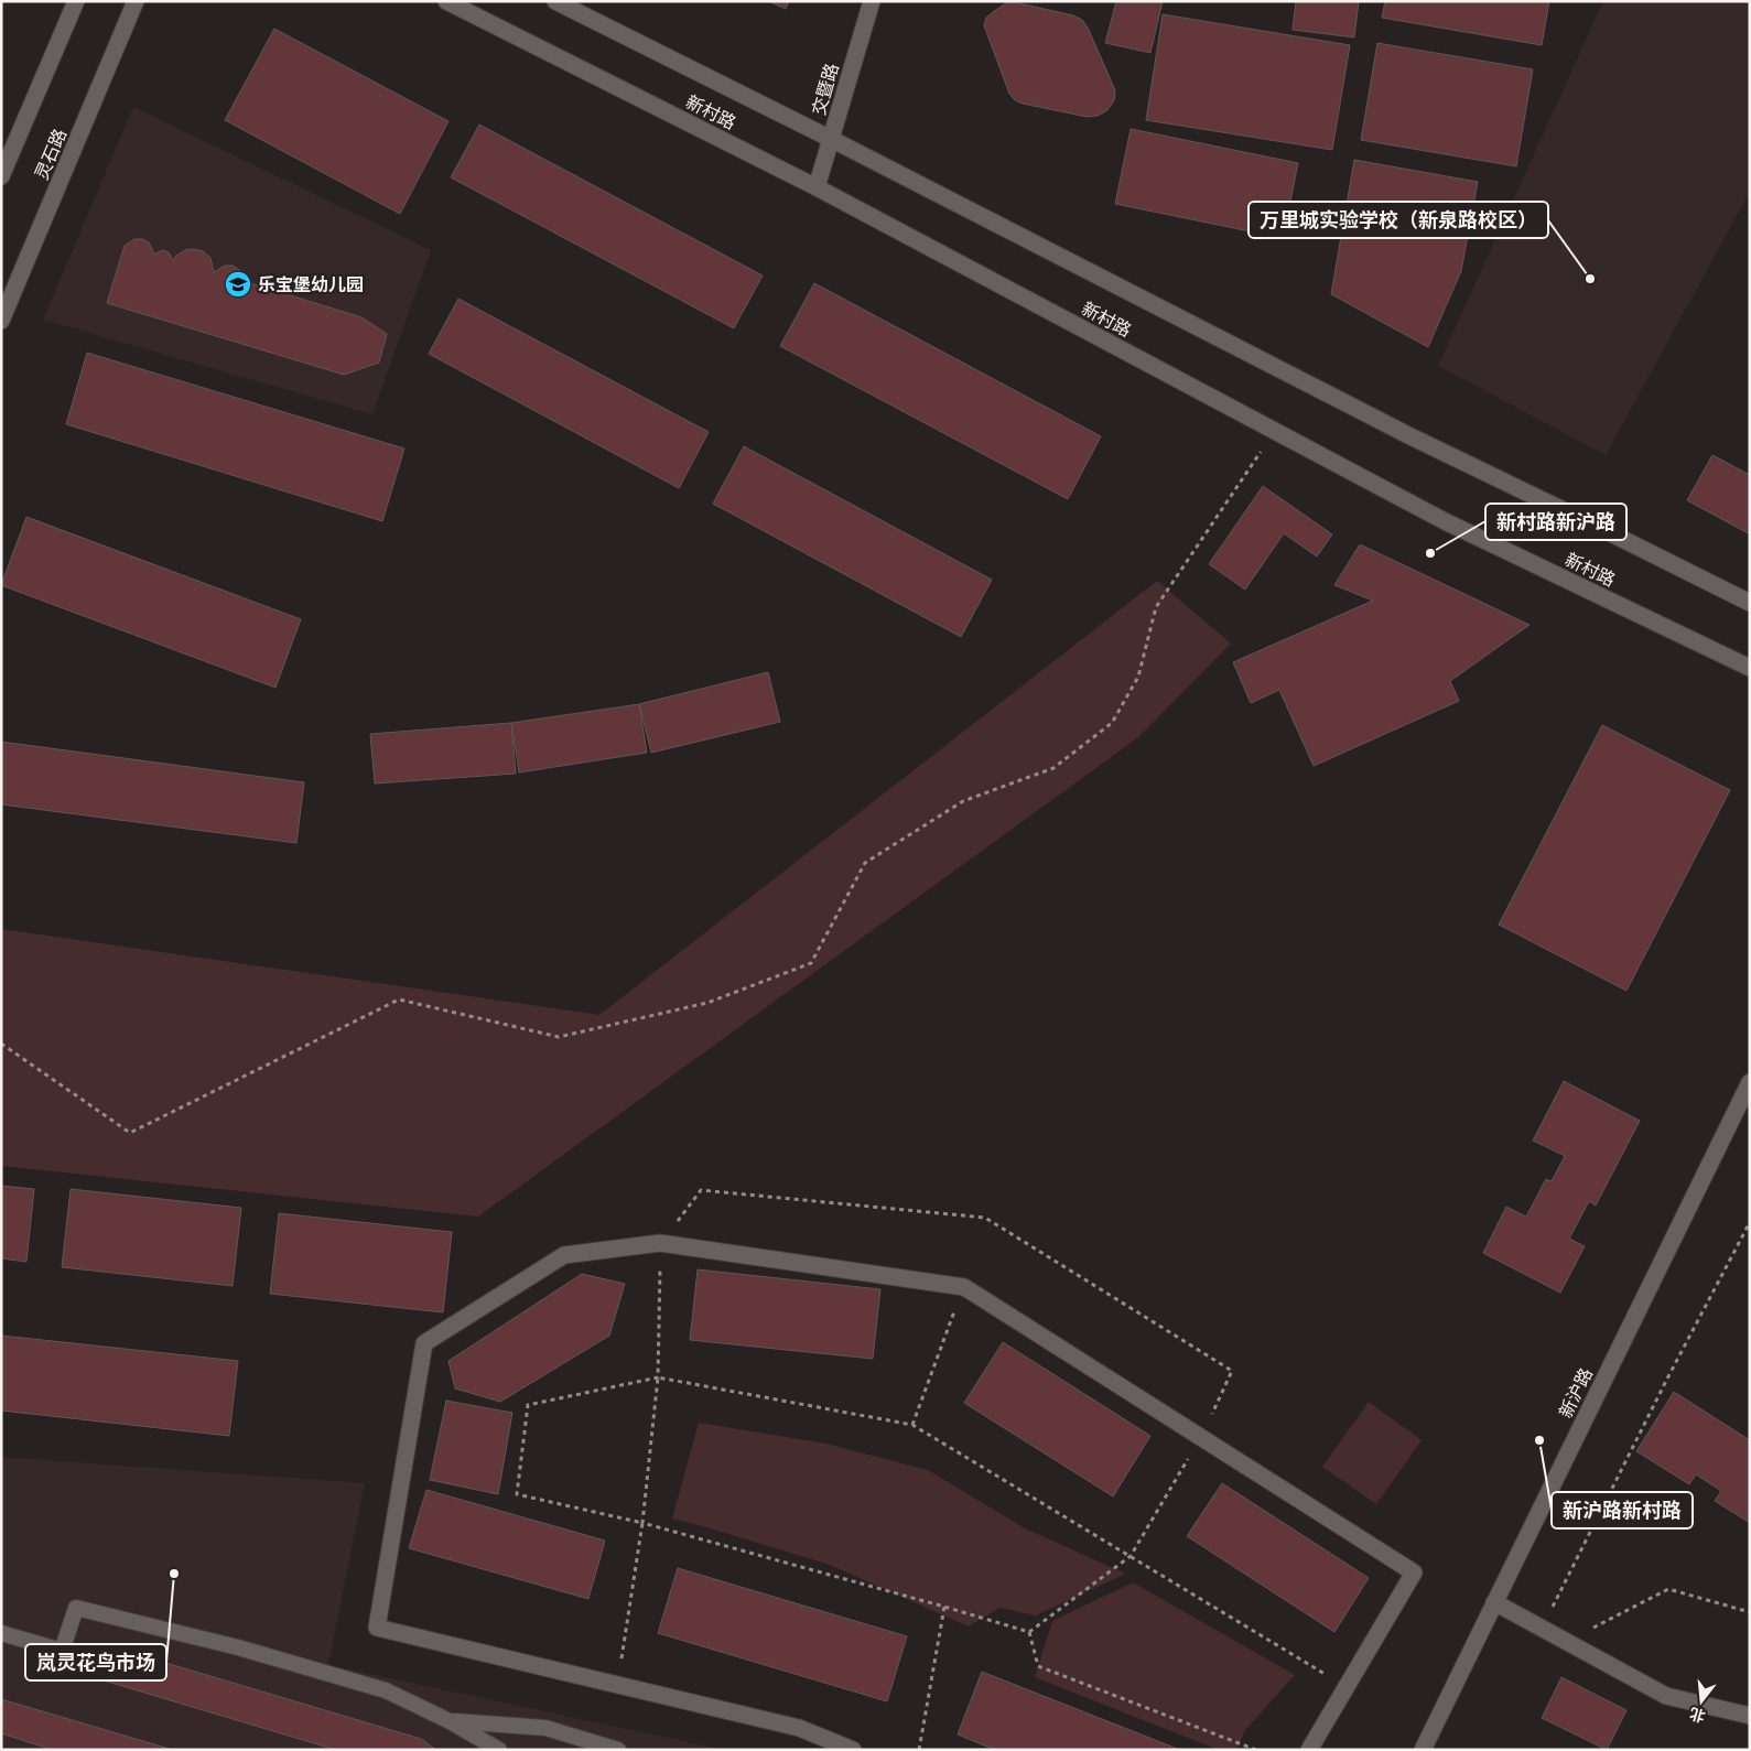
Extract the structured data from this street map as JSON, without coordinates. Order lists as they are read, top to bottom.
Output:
{
  "streets": {
    "main road": [
      "交暨路",
      "新村路",
      "灵石路",
      "新沪路"
    ]
  },
  "crossings": [
    ["交暨路", "新村路"]
  ],
  "places": {
    "other": [
      "万里城实验学校（新泉路校区）",
      "新村路新沪路",
      "新沪路新村路",
      "岚灵花鸟市场"
    ],
    "school or university": ["乐宝堡幼儿园"]
  },
  "north": "bottom"
}
